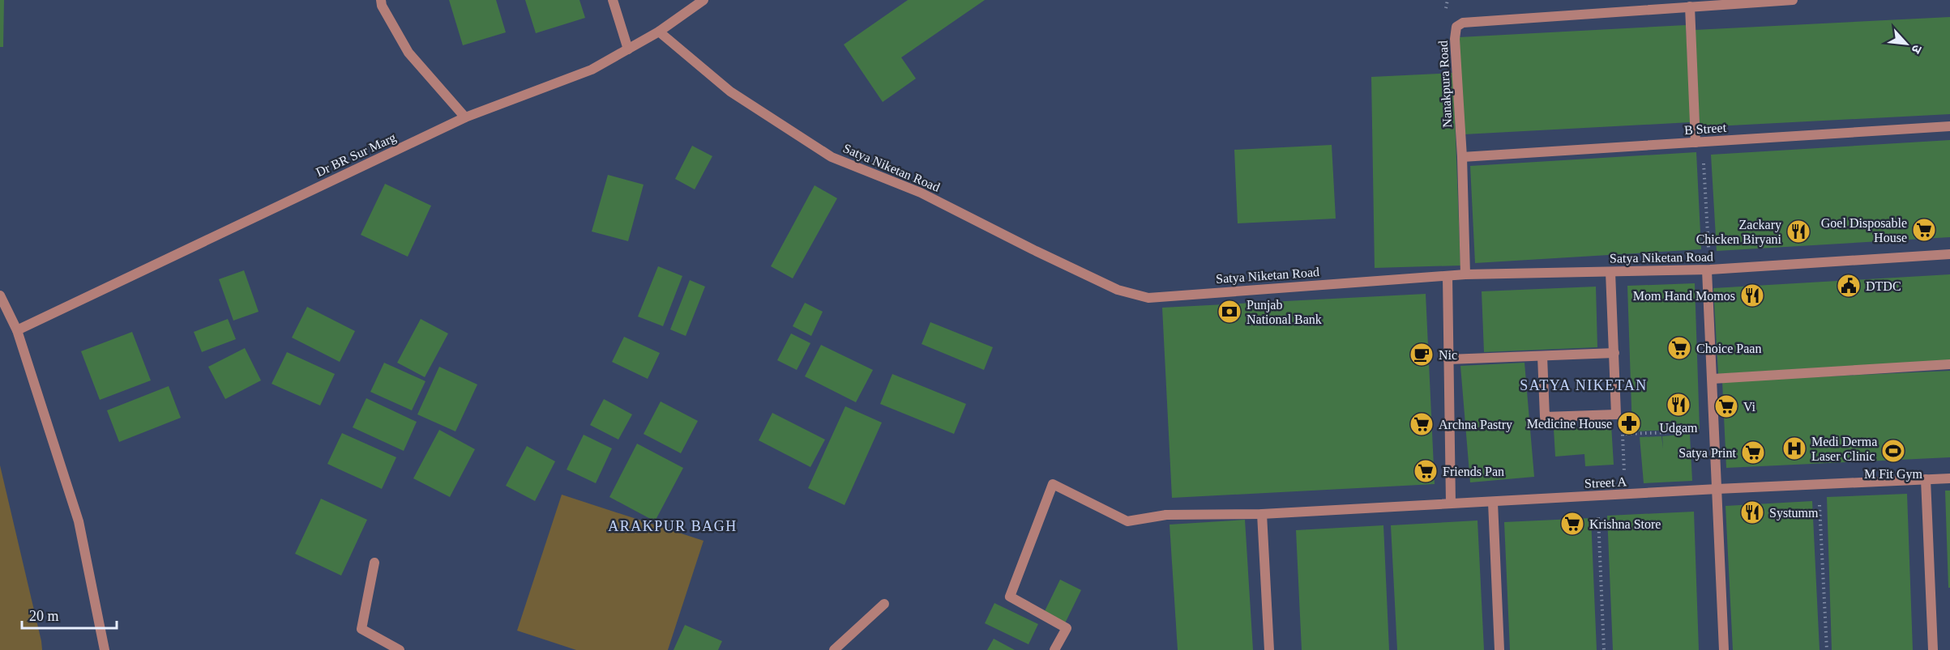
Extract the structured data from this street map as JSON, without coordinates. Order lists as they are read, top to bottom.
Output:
{
  "streets": {
    "street": [
      "Nanakpura Road",
      "B Street",
      "Dr BR Sur Marg",
      "Satya Niketan Road",
      "Street A"
    ]
  },
  "crossings": [
    ["Nanakpura Road", "B Street"],
    ["Dr BR Sur Marg", "Satya Niketan Road"]
  ],
  "districts": ["SATYA NIKETAN", "ARAKPUR BAGH"],
  "places": {
    "supermarket": [
      "Goel Disposable House",
      "Choice Paan",
      "Vi",
      "Archna Pastry",
      "Satya Print",
      "Friends Pan",
      "Krishna Store"
    ],
    "restaurant": [
      "Zackary Chicken Biryani",
      "Mom Hand Momos",
      "Udgam",
      "Systumm"
    ],
    "public building": ["DTDC"],
    "bank": ["Punjab National Bank"],
    "cafe": ["Nic"],
    "pharmacy": ["Medicine House"],
    "hospital": ["Medi Derma Laser Clinic"],
    "sports": ["M Fit Gym"]
  },
  "scale_bar": "20 m",
  "north": "bottom right"
}
